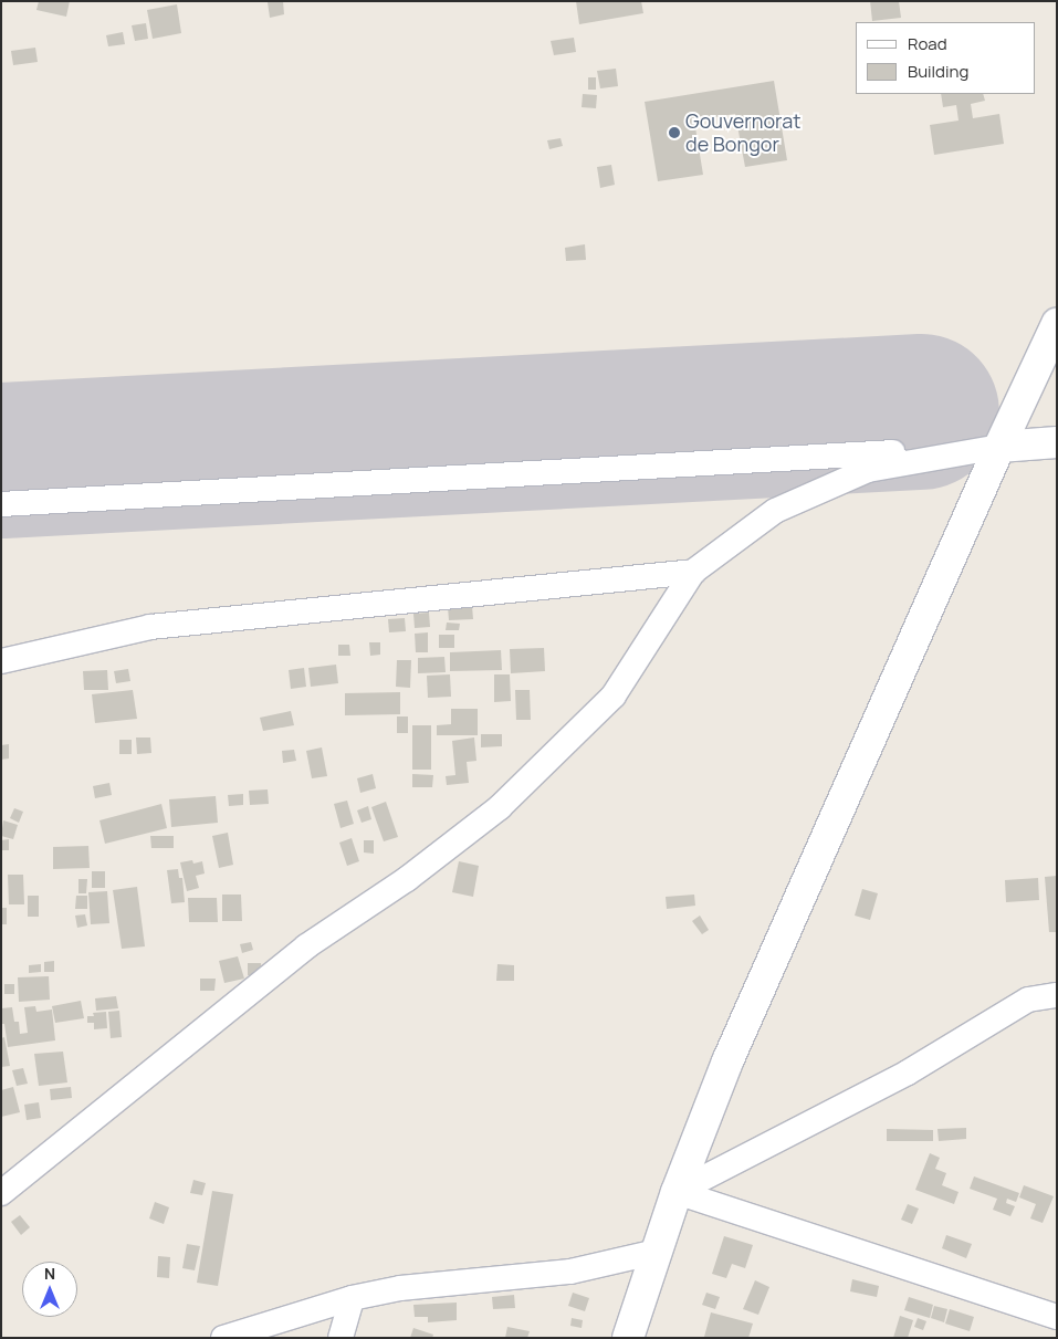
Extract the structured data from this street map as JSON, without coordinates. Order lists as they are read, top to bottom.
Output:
{
  "places": ["Gouvernorat de Bongor"],
  "legend": ["Road", "Building"],
  "north": "top"
}
